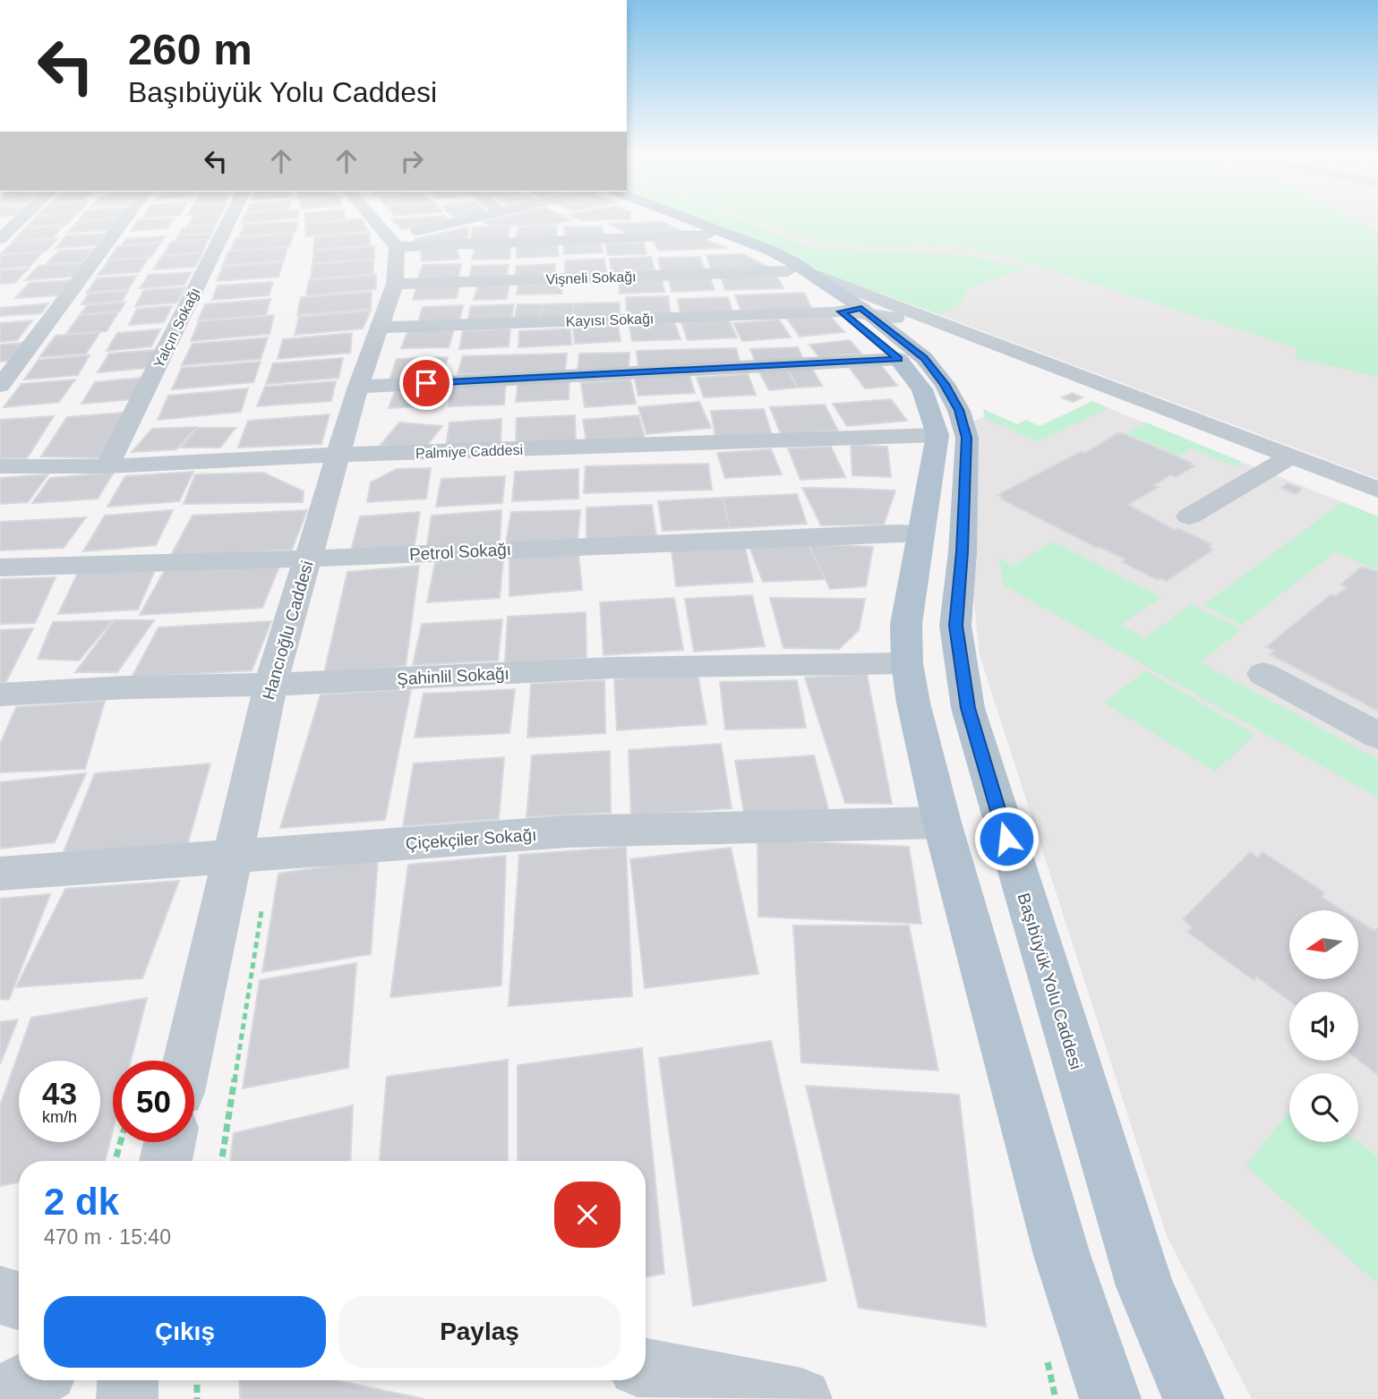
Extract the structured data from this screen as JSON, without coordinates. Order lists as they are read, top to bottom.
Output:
{
  "streets": {
    "main road": ["Başıbüyük Yolu Caddesi"],
    "street": [
      "Vişneli Sokağı",
      "Kayısı Sokağı",
      "Yalçın Sokağı",
      "Palmiye Caddesi",
      "Petrol Sokağı",
      "Hancıoğlu Caddesi",
      "Şahinlil Sokağı",
      "Çiçekçiler Sokağı"
    ]
  },
  "crossings": [
    ["Vişneli Sokağı", "Hancıoğlu Caddesi"],
    ["Vişneli Sokağı", "Başıbüyük Yolu Caddesi"],
    ["Kayısı Sokağı", "Hancıoğlu Caddesi"],
    ["Kayısı Sokağı", "Başıbüyük Yolu Caddesi"],
    ["Yalçın Sokağı", "Palmiye Caddesi"],
    ["Palmiye Caddesi", "Hancıoğlu Caddesi"],
    ["Palmiye Caddesi", "Başıbüyük Yolu Caddesi"],
    ["Petrol Sokağı", "Hancıoğlu Caddesi"],
    ["Petrol Sokağı", "Başıbüyük Yolu Caddesi"],
    ["Hancıoğlu Caddesi", "Şahinlil Sokağı"],
    ["Hancıoğlu Caddesi", "Çiçekçiler Sokağı"],
    ["Şahinlil Sokağı", "Başıbüyük Yolu Caddesi"],
    ["Çiçekçiler Sokağı", "Başıbüyük Yolu Caddesi"]
  ],
  "north": "left",
  "page": {
    "turn": ["260 m", "Başıbüyük Yolu Caddesi"],
    "speed": "43 km/h",
    "limit": "50",
    "heading": ["2 dk", "470 m · 15:40"],
    "buttons": ["Çıkış", "Paylaş"]
  }
}
